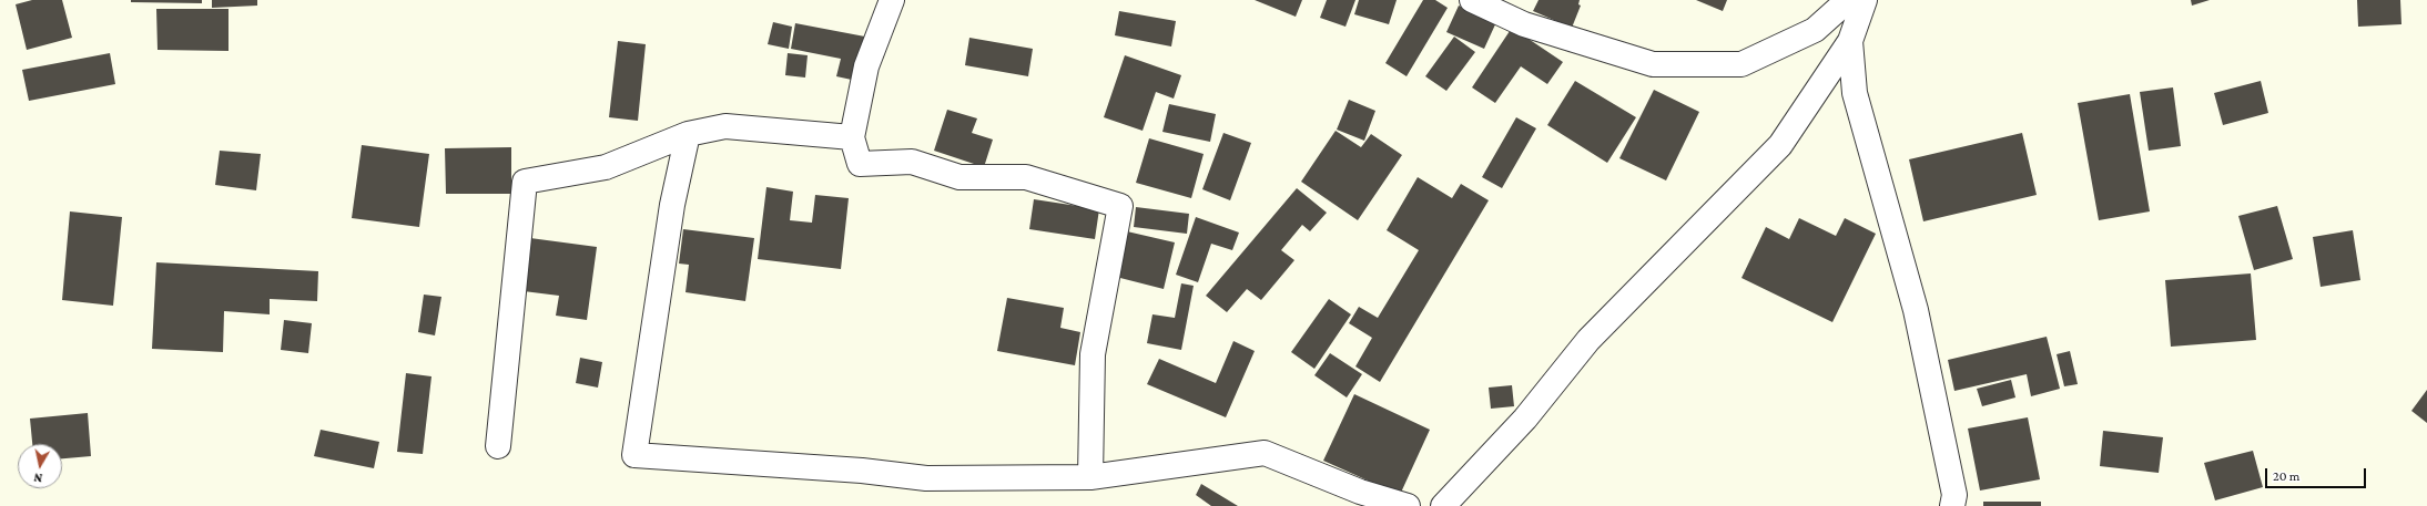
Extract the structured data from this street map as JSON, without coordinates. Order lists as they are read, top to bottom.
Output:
{
  "scale_bar": "20 m",
  "north": "bottom"
}
